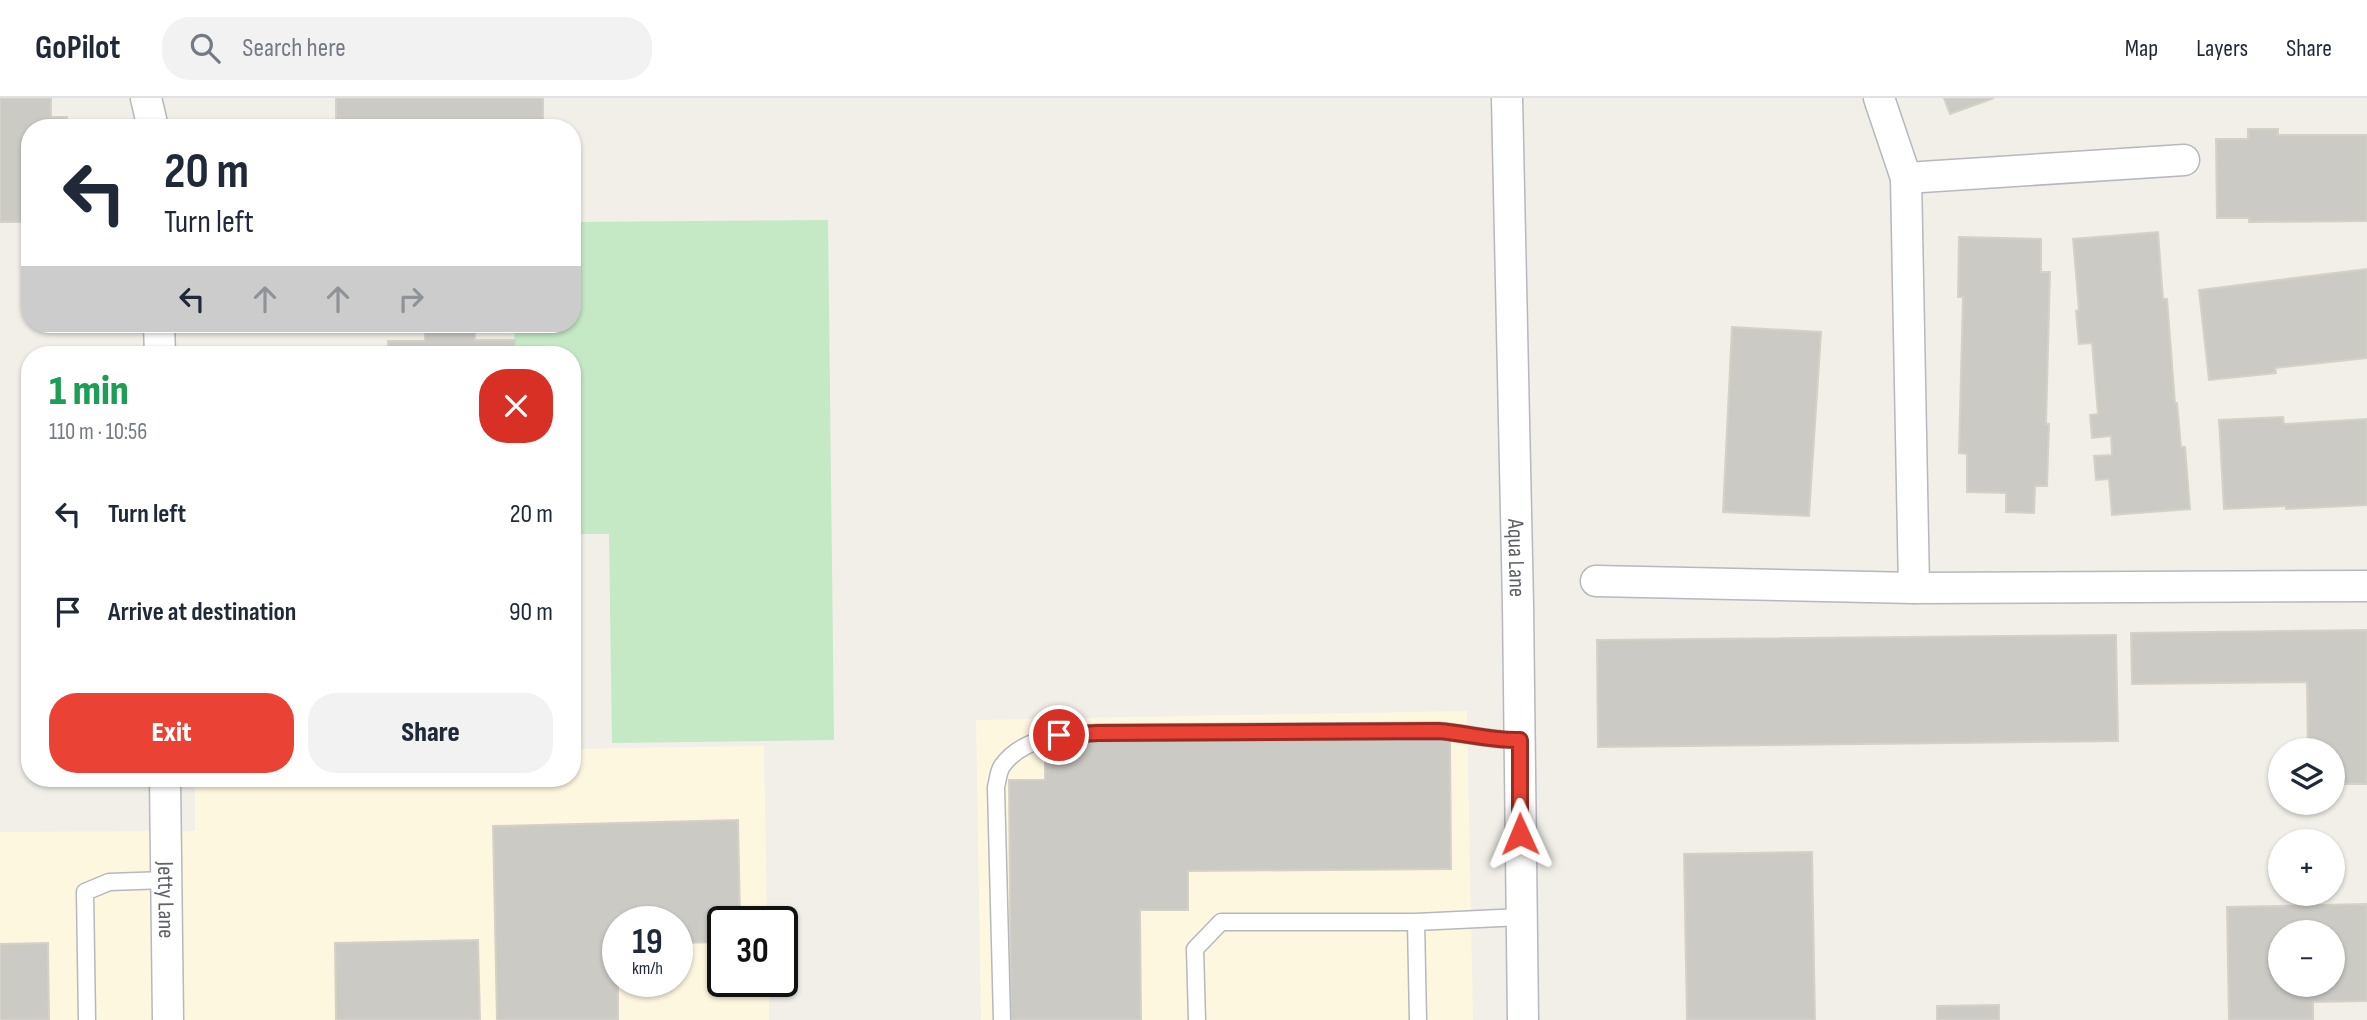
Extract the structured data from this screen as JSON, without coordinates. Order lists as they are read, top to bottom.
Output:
{
  "streets": {
    "street": ["Aqua Lane", "Jetty Lane"]
  },
  "page": {
    "header": "GoPilot",
    "search": "Search here",
    "nav": ["Map", "Layers", "Share"],
    "turn": ["20 m", "Turn left"],
    "heading": ["1 min", "110 m · 10:56"],
    "list": [
      {
        "name": "Turn left",
        "value": "20 m"
      },
      {
        "name": "Arrive at destination",
        "value": "90 m"
      }
    ],
    "buttons": ["Exit", "Share"],
    "map_buttons": ["+", "−"],
    "speed": "19 km/h",
    "limit": "30"
  }
}
